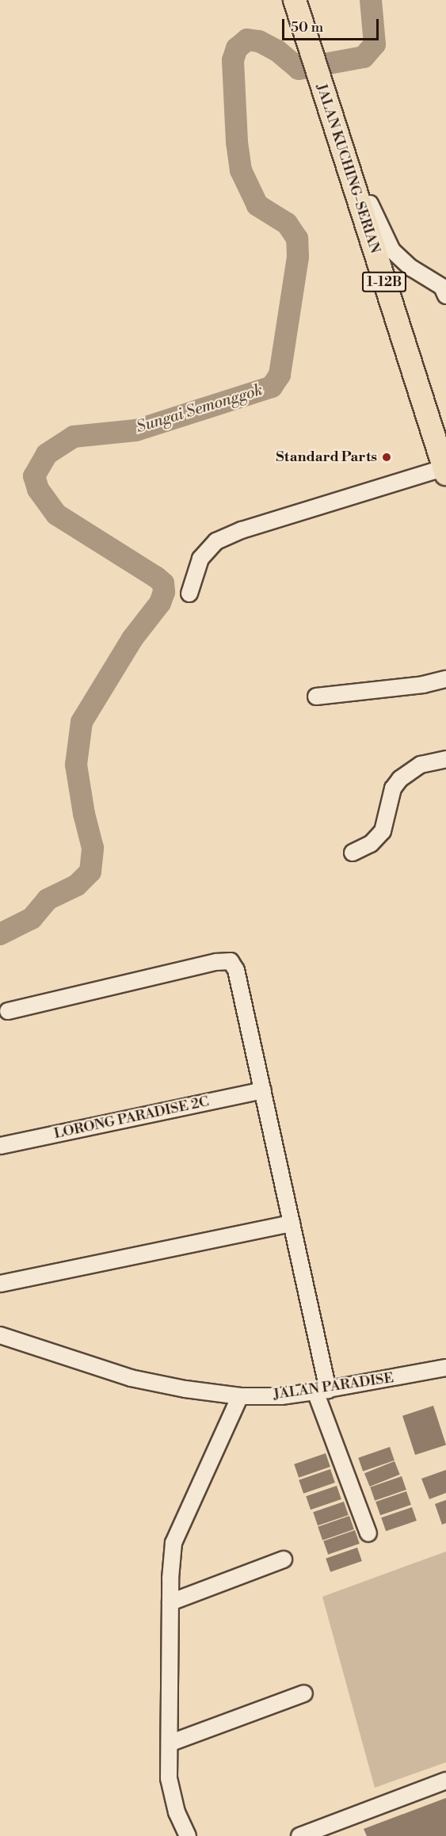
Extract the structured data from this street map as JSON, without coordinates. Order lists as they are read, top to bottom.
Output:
{
  "streets": {
    "highway": ["JALAN KUCHING-SERIAN", "1-12B"],
    "street": ["LORONG PARADISE 2C", "JALAN PARADISE"]
  },
  "water": ["Sungai Semonggok"],
  "places": ["Standard Parts"],
  "scale_bar": "50 m"
}
